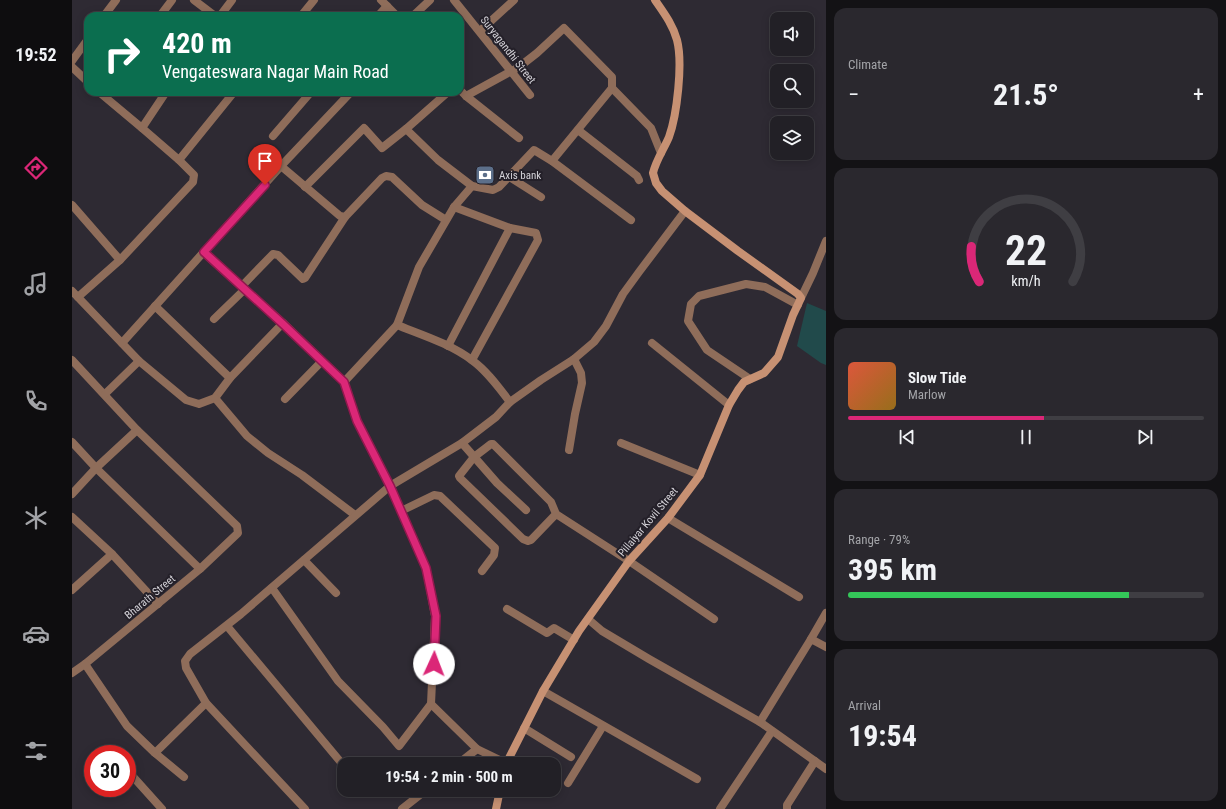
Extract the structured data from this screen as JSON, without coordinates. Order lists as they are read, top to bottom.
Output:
{
  "streets": {
    "street": ["Suryagandhi Street", "Pillaiyar Kovil Street", "Bharath Street"]
  },
  "places": {
    "bank": ["Axis bank"]
  },
  "page": {
    "tabs": "19:52",
    "tile": [
      "Climate",
      ["Range · 79%", "395 km"],
      ["Arrival", "19:54"]
    ],
    "turn": ["420 m", "Vengateswara Nagar Main Road"],
    "heat": ["−", "21.5°", "+"],
    "song": ["Slow Tide", "Marlow"],
    "limit": "30",
    "trip": "19:54 · 2 min · 500 m",
    "gauge": ["22", "km/h"]
  }
}
